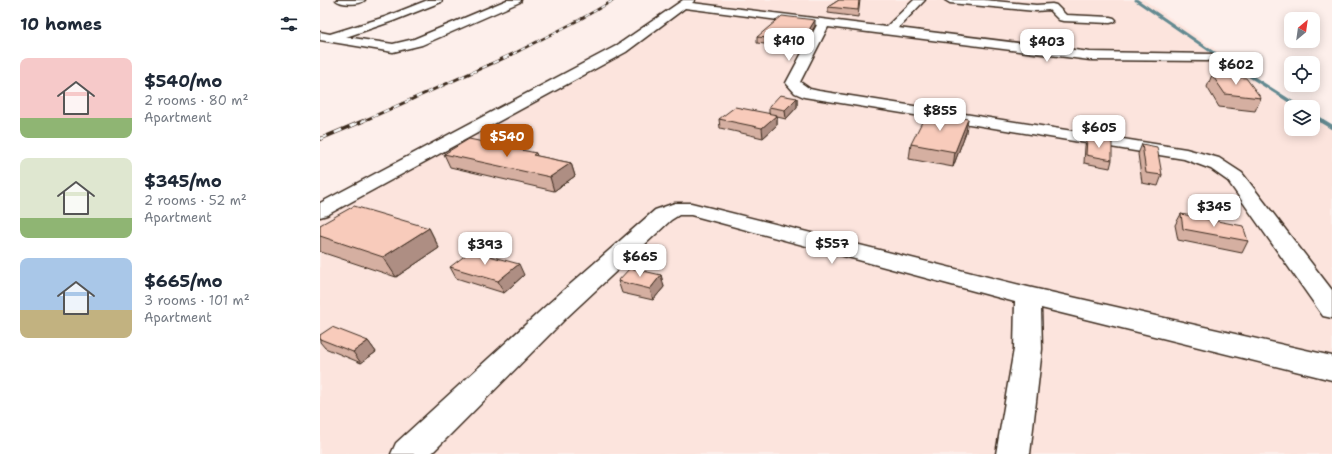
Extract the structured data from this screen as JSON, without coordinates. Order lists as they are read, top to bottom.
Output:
{
  "north": "top right",
  "page": {
    "heading": "10 homes",
    "price": [
      "$410",
      "$403",
      "$602",
      "$855",
      "$605",
      "$540",
      "$345",
      "$557",
      "$393",
      "$665"
    ],
    "list": [
      {
        "name": "$540/mo",
        "note": "2 rooms · 80 m² · Apartment"
      },
      {
        "name": "$345/mo",
        "note": "2 rooms · 52 m² · Apartment"
      },
      {
        "name": "$665/mo",
        "note": "3 rooms · 101 m² · Apartment"
      }
    ]
  }
}
